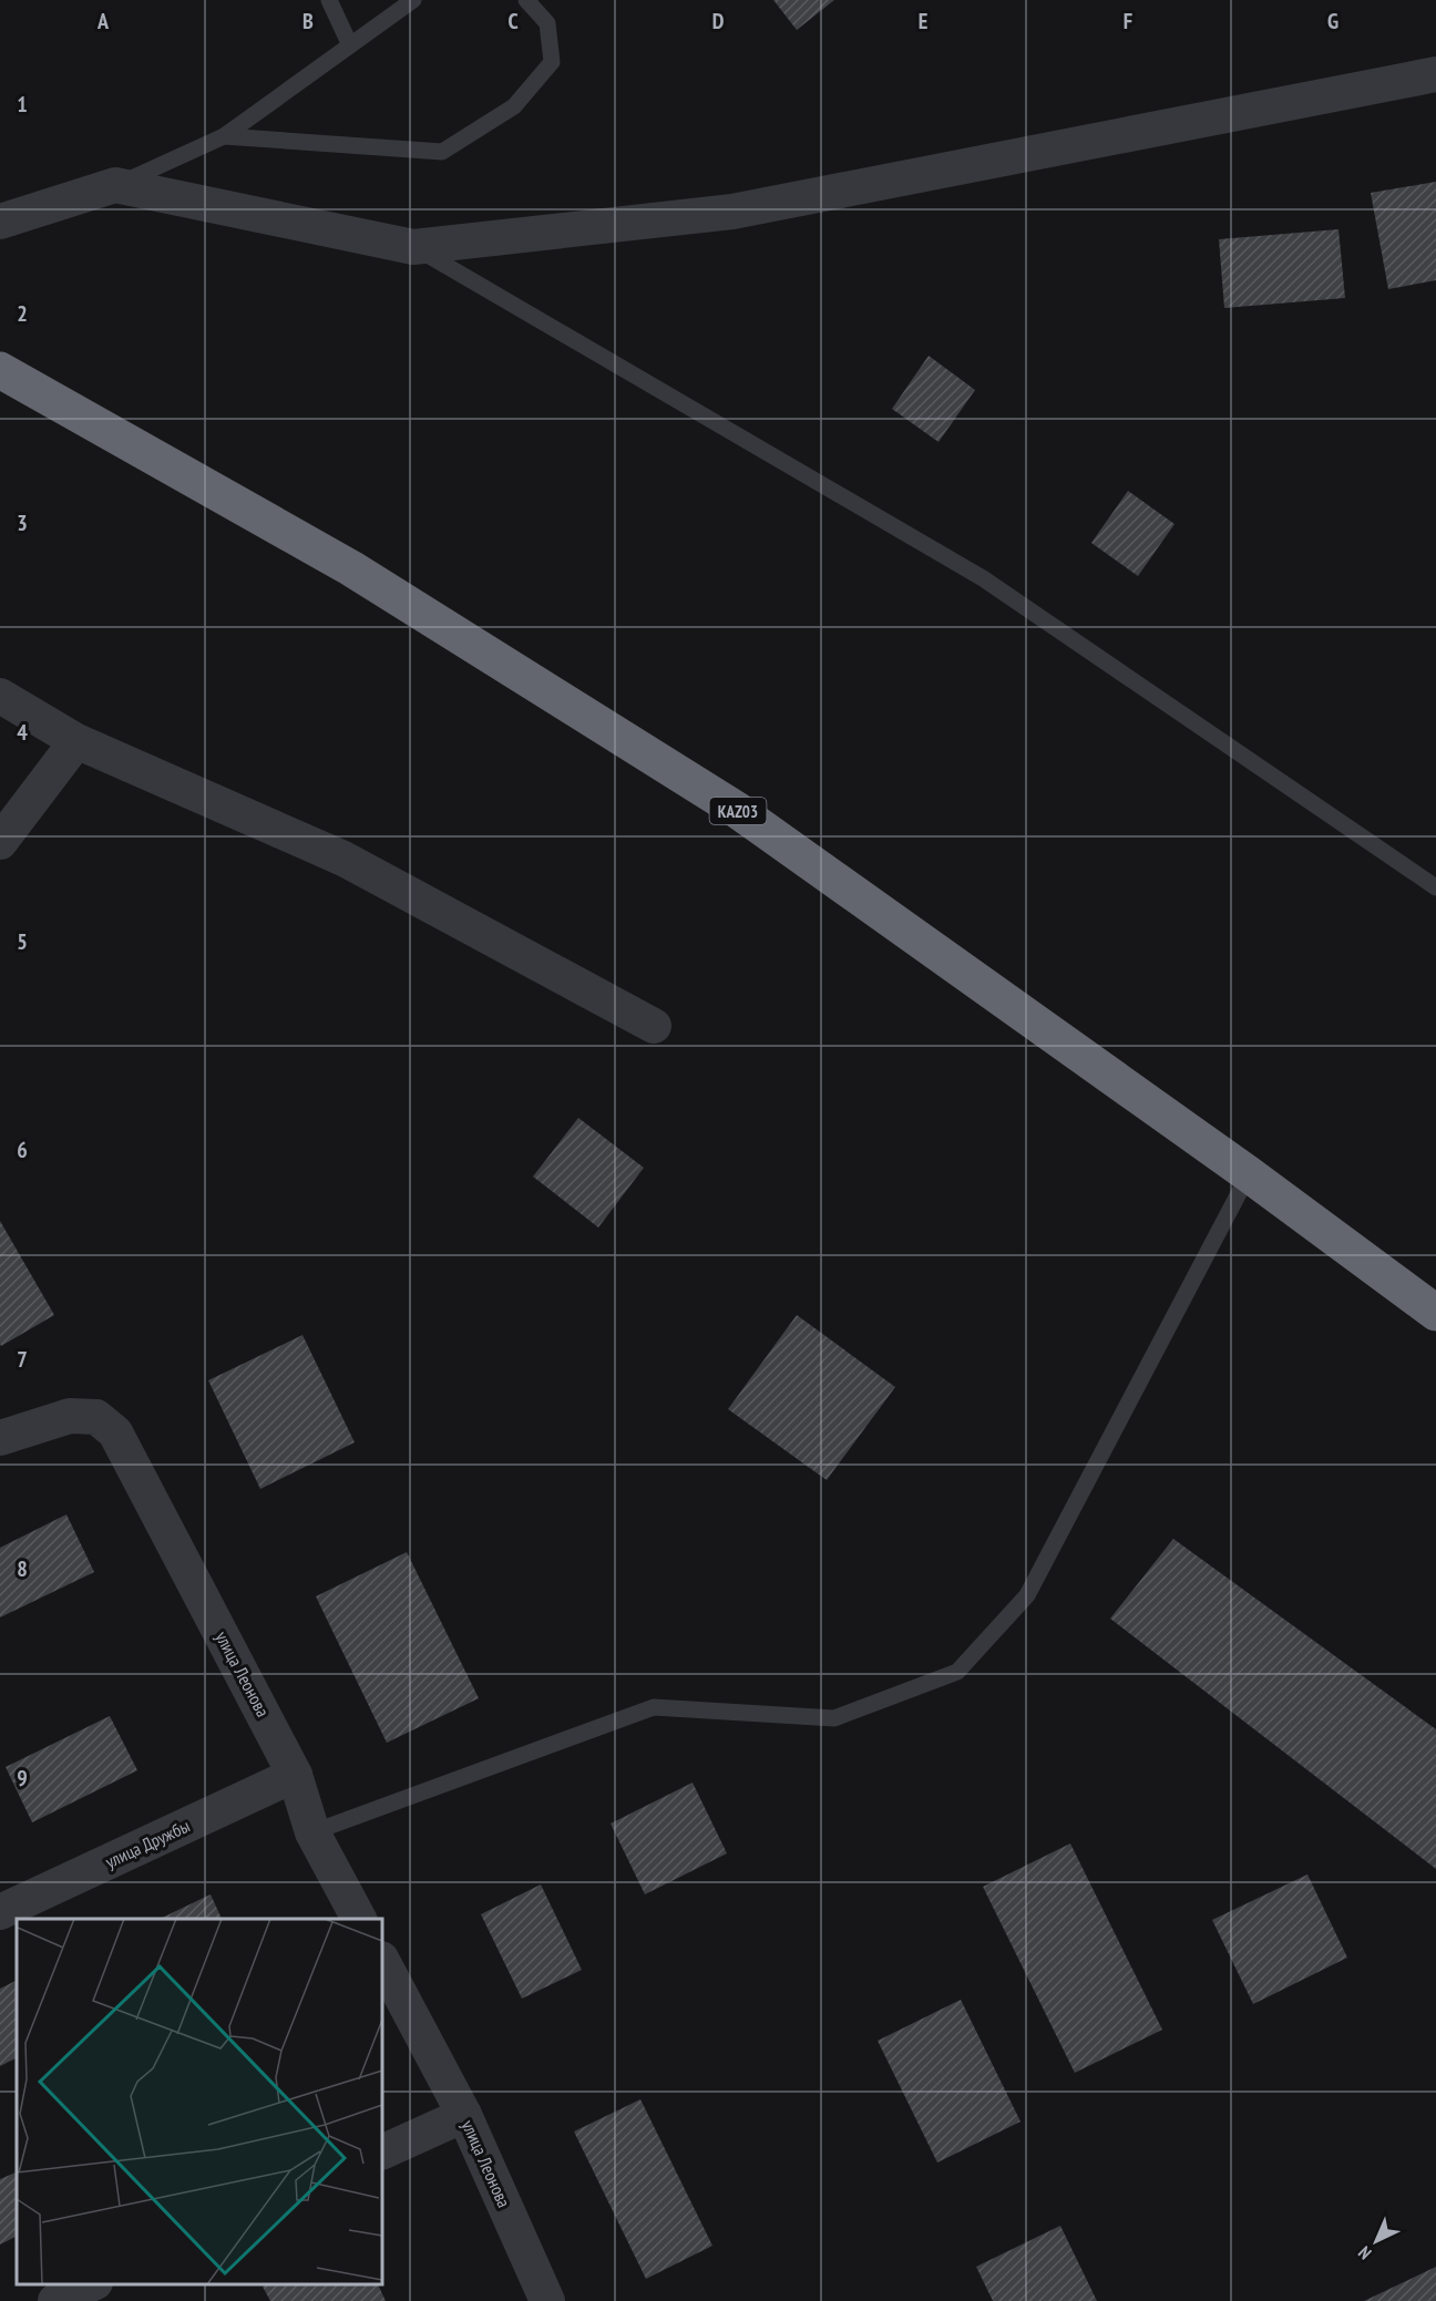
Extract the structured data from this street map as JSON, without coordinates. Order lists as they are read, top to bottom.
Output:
{
  "streets": {
    "highway": ["KАZ03"],
    "street": ["улица Леонова", "улица Дружбы"]
  },
  "crossings": [
    ["улица Леонова", "улица Дружбы"]
  ],
  "north": "bottom left",
  "grid": {
    "columns": [
      "A",
      "B",
      "C",
      "D",
      "E",
      "F",
      "G"
    ],
    "rows": [
      "1",
      "2",
      "3",
      "4",
      "5",
      "6",
      "7",
      "8",
      "9"
    ]
  }
}
